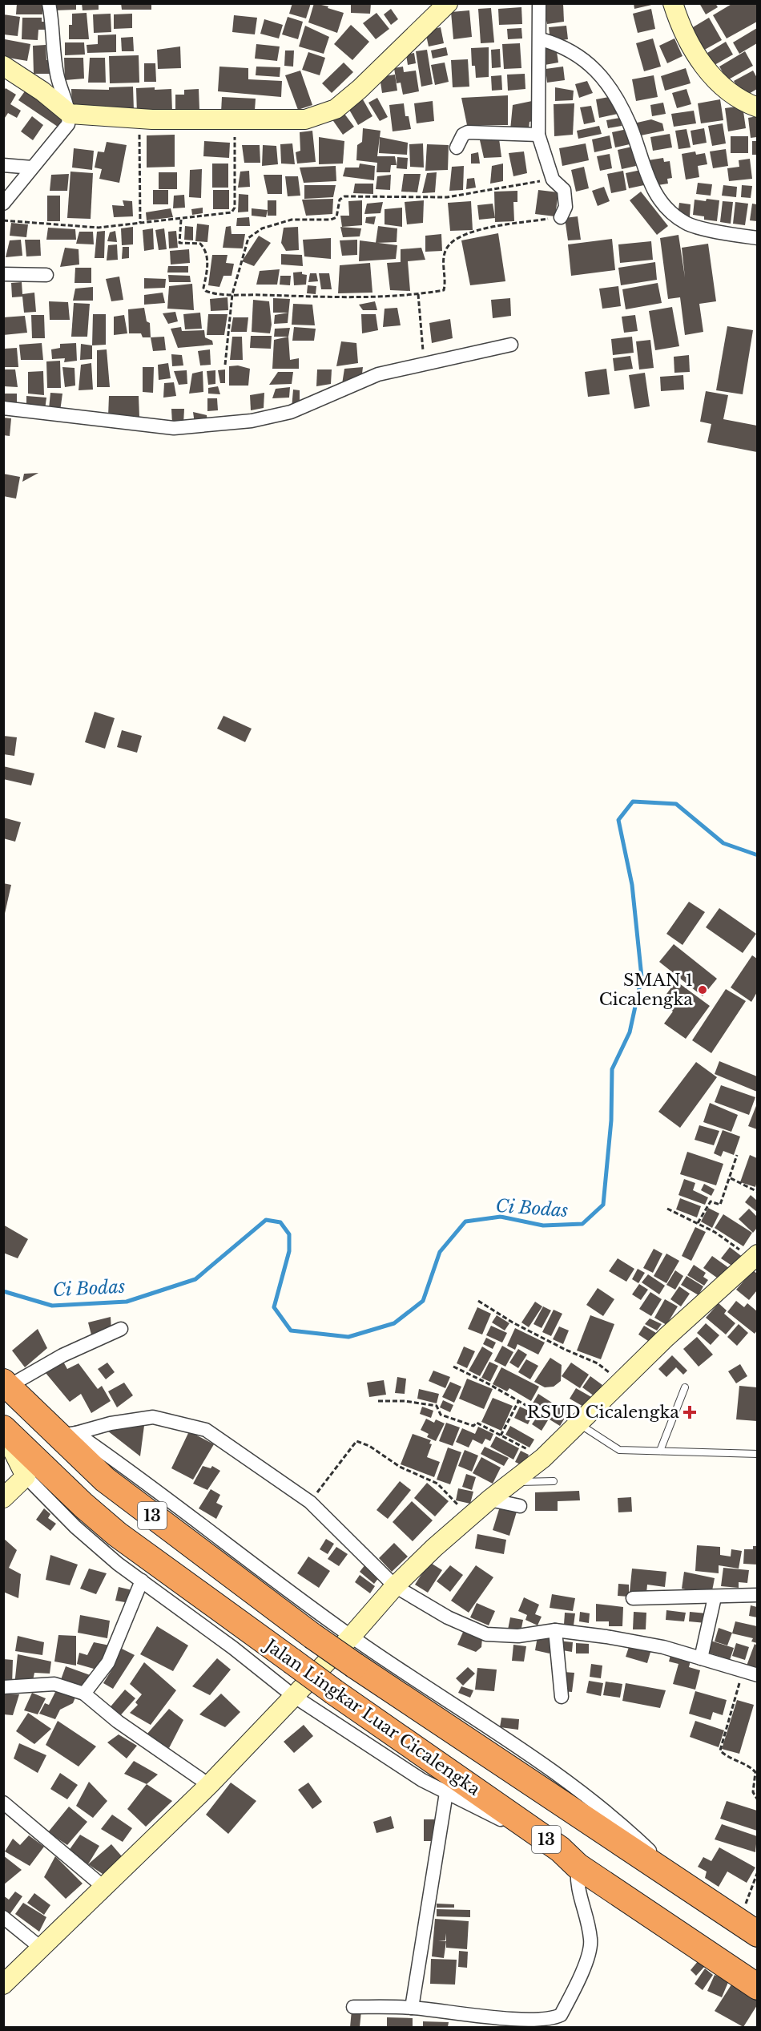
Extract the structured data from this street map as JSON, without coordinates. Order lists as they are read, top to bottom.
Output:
{
  "streets": {
    "highway": ["13", "Jalan Lingkar Luar Cicalengka"]
  },
  "water": ["Ci Bodas"],
  "places": {
    "other": ["SMAN 1 Cicalengka"],
    "health": ["RSUD Cicalengka"]
  }
}
